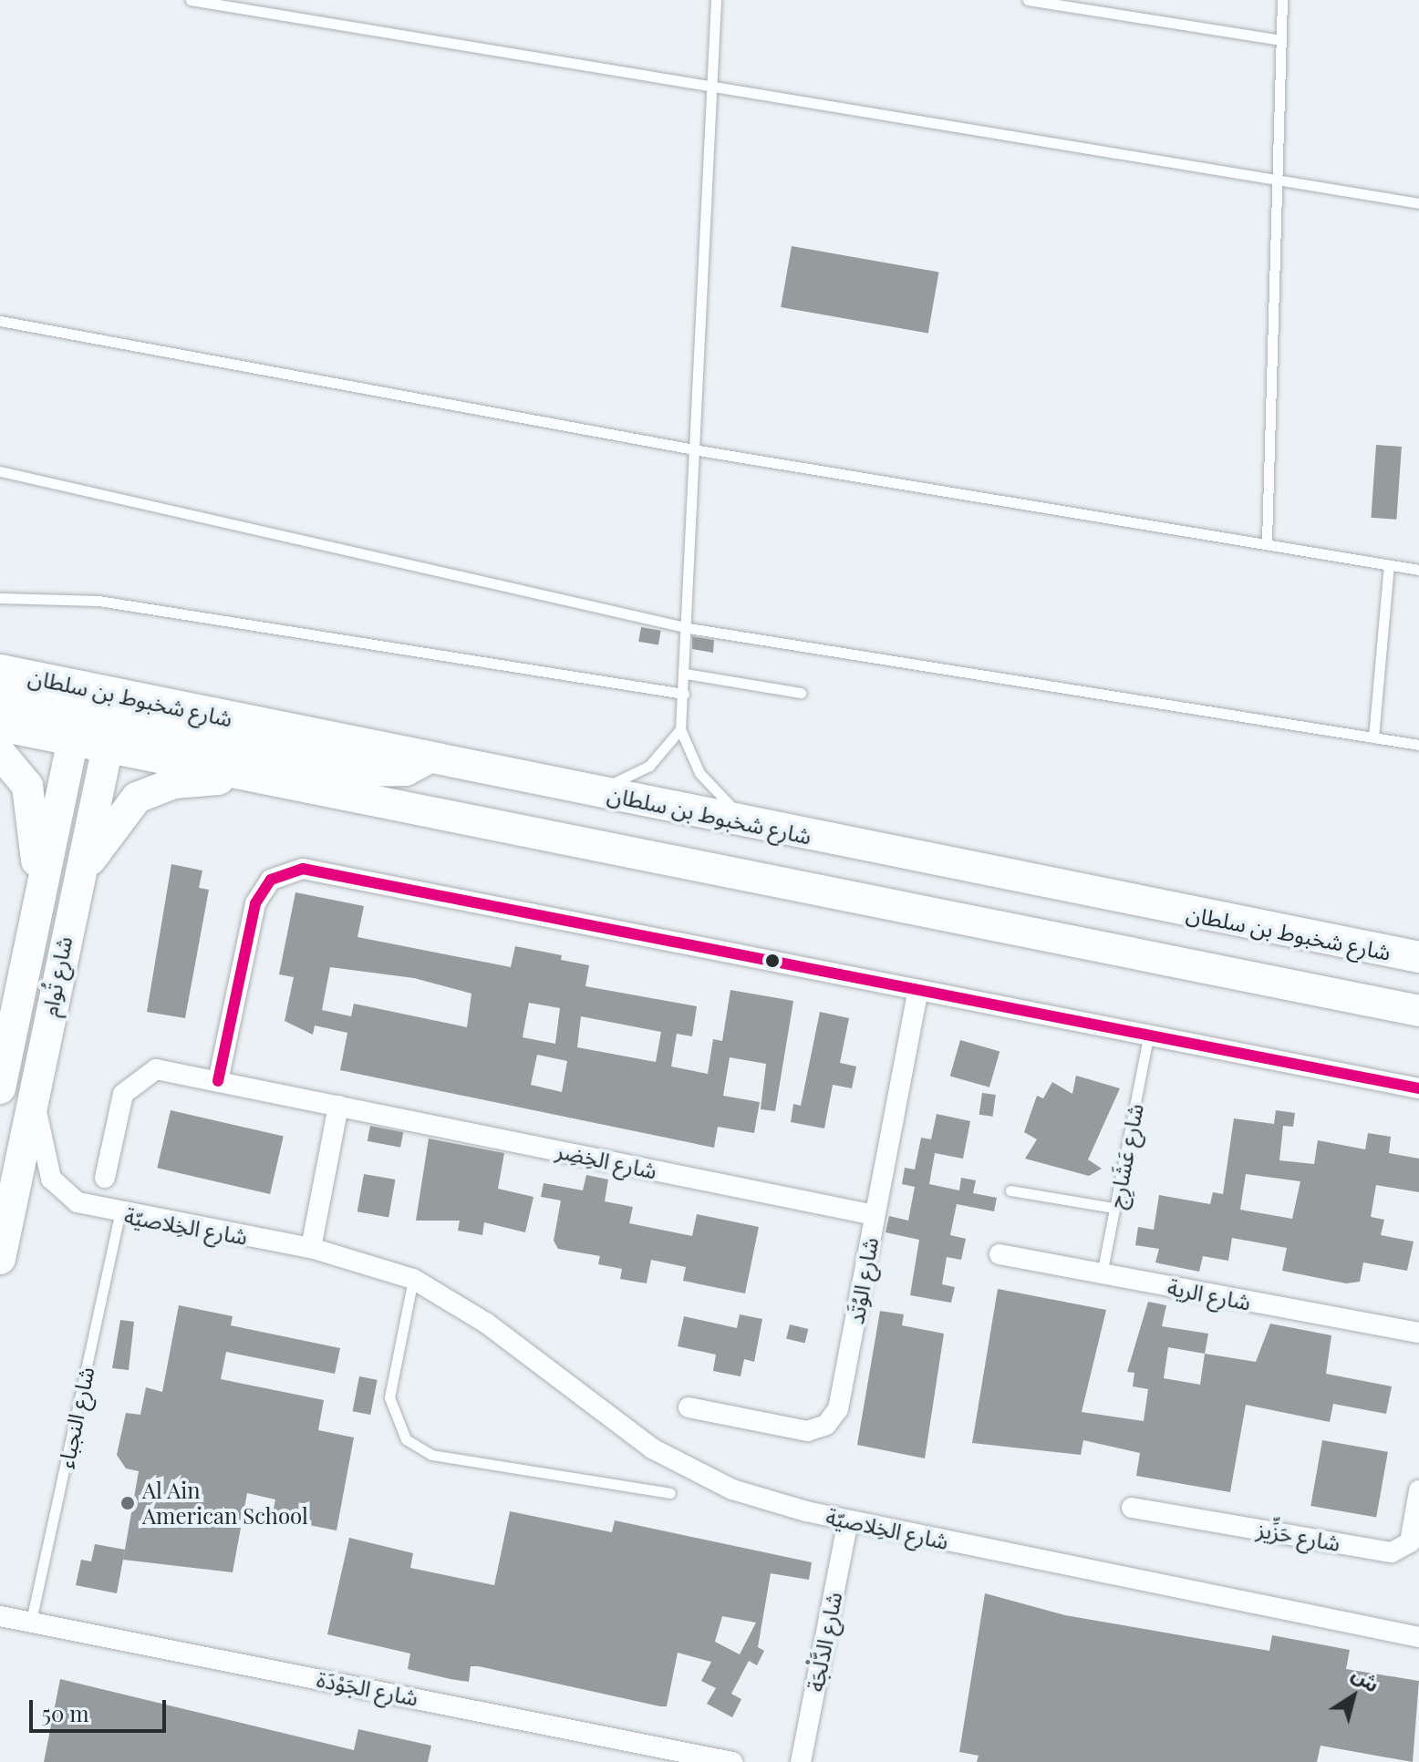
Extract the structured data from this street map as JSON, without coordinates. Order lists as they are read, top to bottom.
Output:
{
  "streets": {
    "main road": ["شارع شخبوط بن سلطان", "شارع تُوام"],
    "street": [
      "شارع الخِضِر",
      "شارع الخِلاصيّة",
      "شارع الوُتَد",
      "شارع الرية",
      "شارع حَزِّيز",
      "شارع الدَّلْجَة",
      "شارع الجَوْدَة"
    ],
    "lane": ["شارع عَشَارِج", "شارع النجباء"]
  },
  "crossings": [
    ["شارع شخبوط بن سلطان", "شارع تُوام"],
    ["شارع تُوام", "شارع الخِلاصيّة"],
    ["شارع عَشَارِج", "شارع الرية"],
    ["شارع الخِضِر", "شارع الوُتَد"],
    ["شارع الخِلاصيّة", "شارع النجباء"],
    ["شارع الخِلاصيّة", "شارع الدَّلْجَة"],
    ["شارع النجباء", "شارع الجَوْدَة"]
  ],
  "places": ["Al Ain American School"],
  "scale_bar": "50 m",
  "north": "top right"
}
